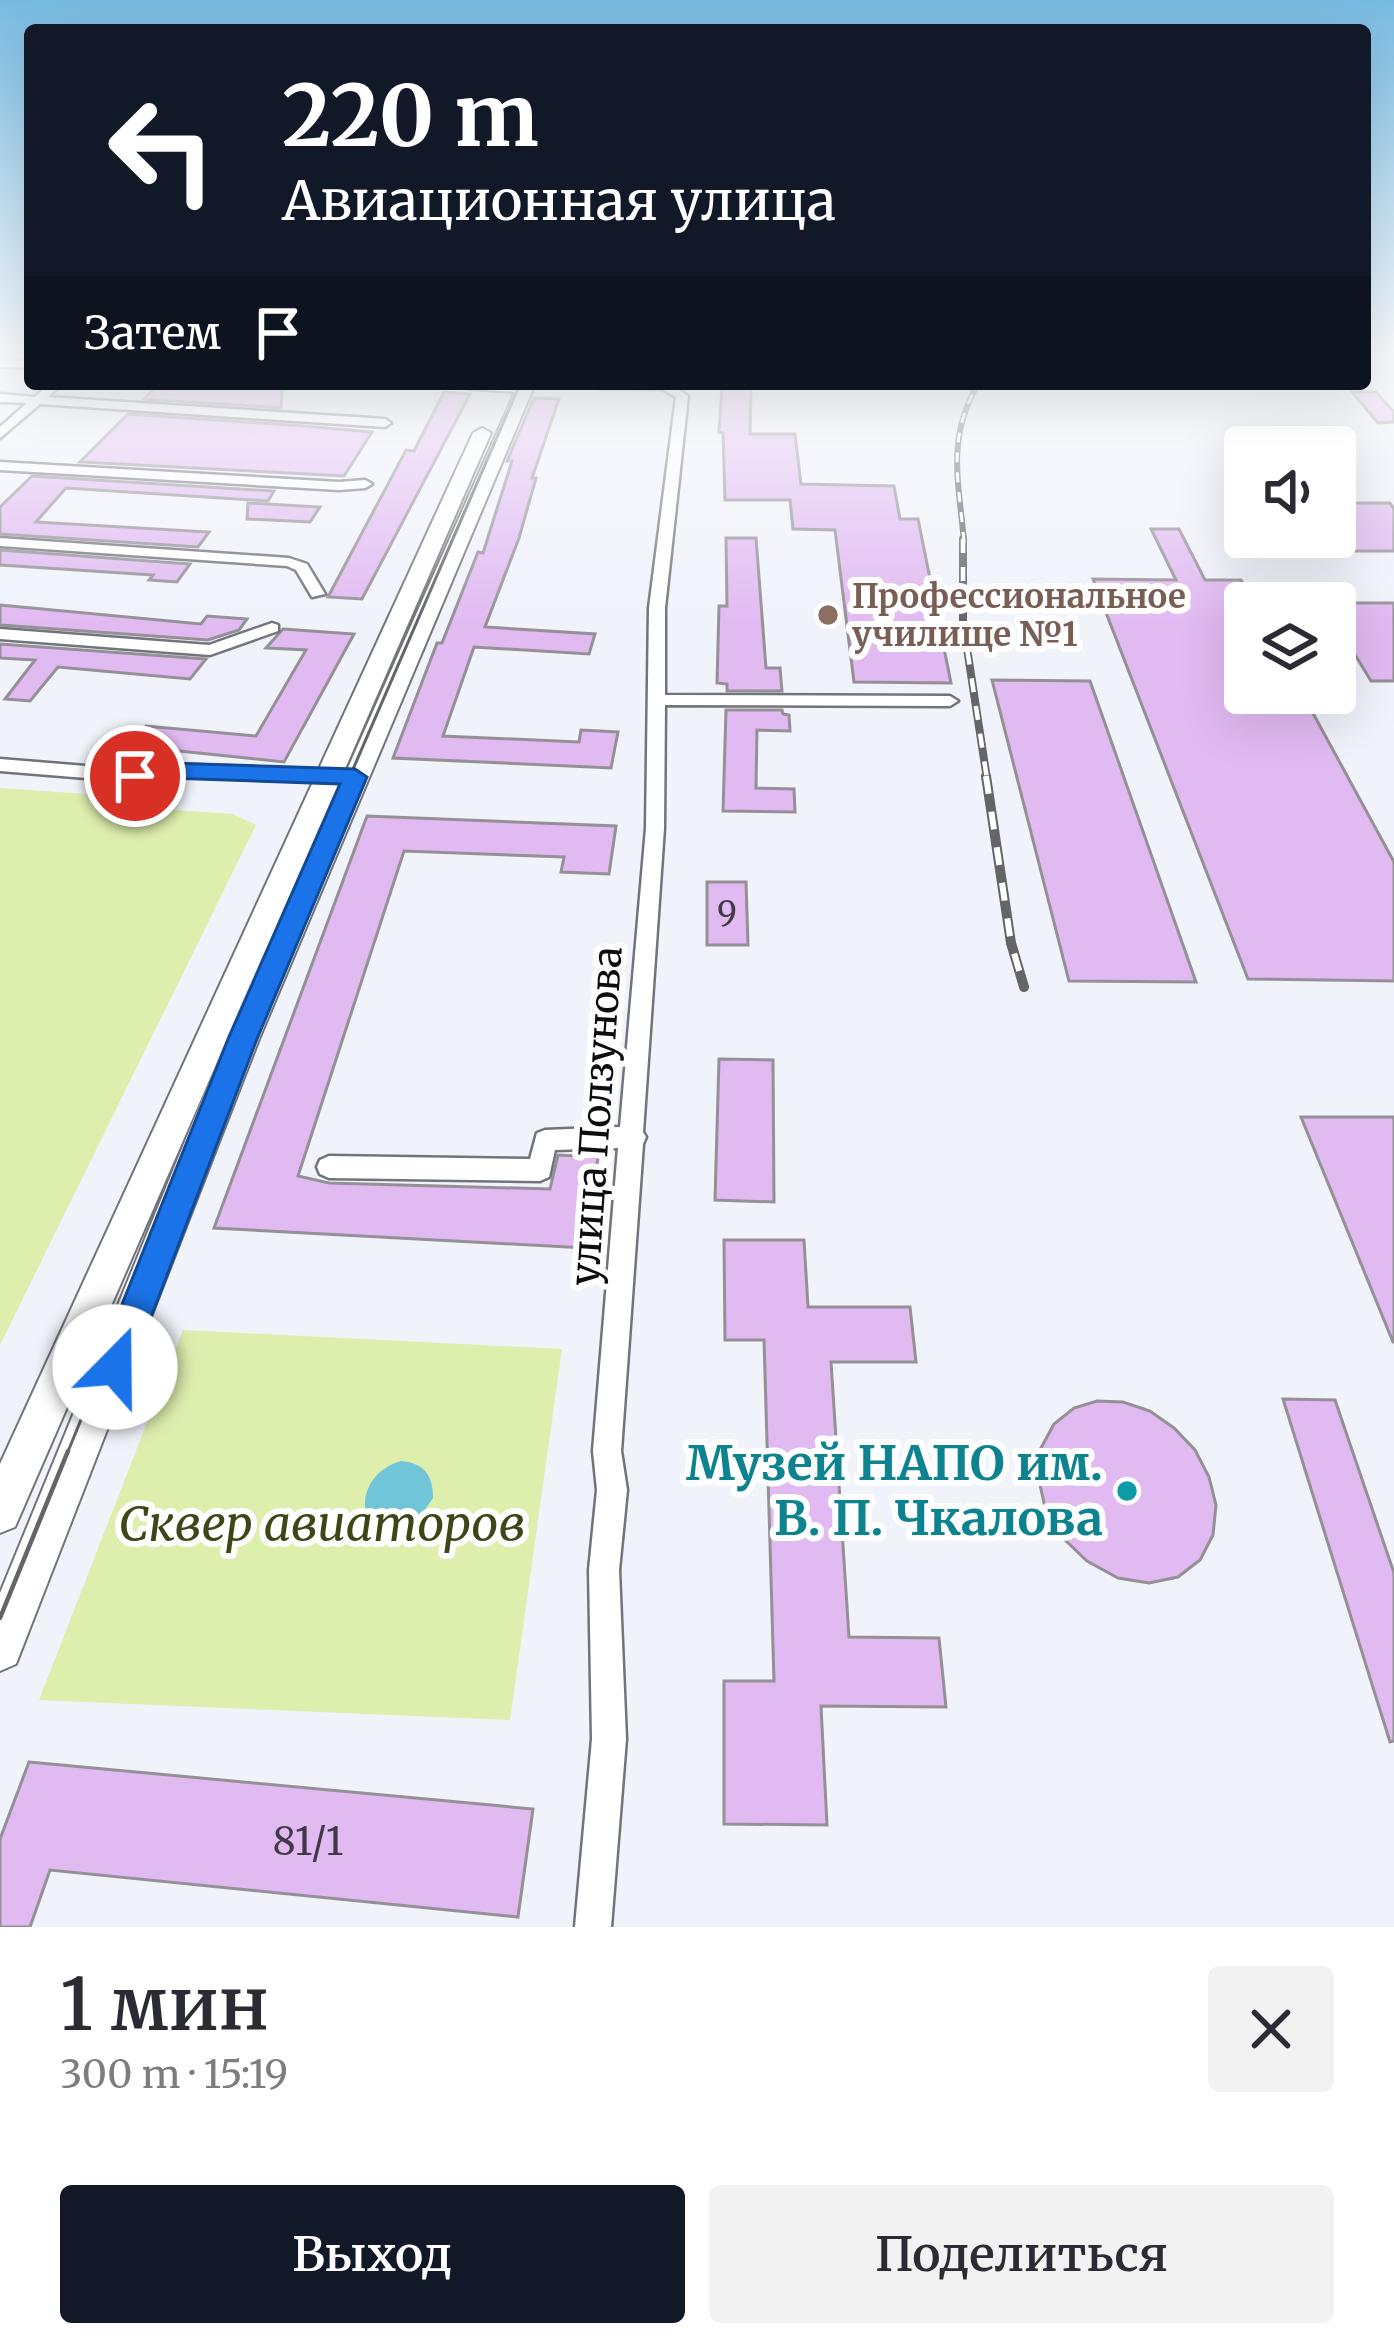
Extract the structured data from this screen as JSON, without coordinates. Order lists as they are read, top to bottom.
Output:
{
  "streets": {
    "street": ["улица Ползунова"]
  },
  "parks": ["Сквер авиаторов"],
  "places": ["Профессиональное училище №1", "Музей НАПО им. В. П. Чкалова"],
  "house_numbers": ["9", "81/1"],
  "page": {
    "turn": ["220 m", "Авиационная улица"],
    "then": "Затем",
    "heading": ["1 мин", "300 m · 15:19"],
    "buttons": ["Выход", "Поделиться"]
  }
}
